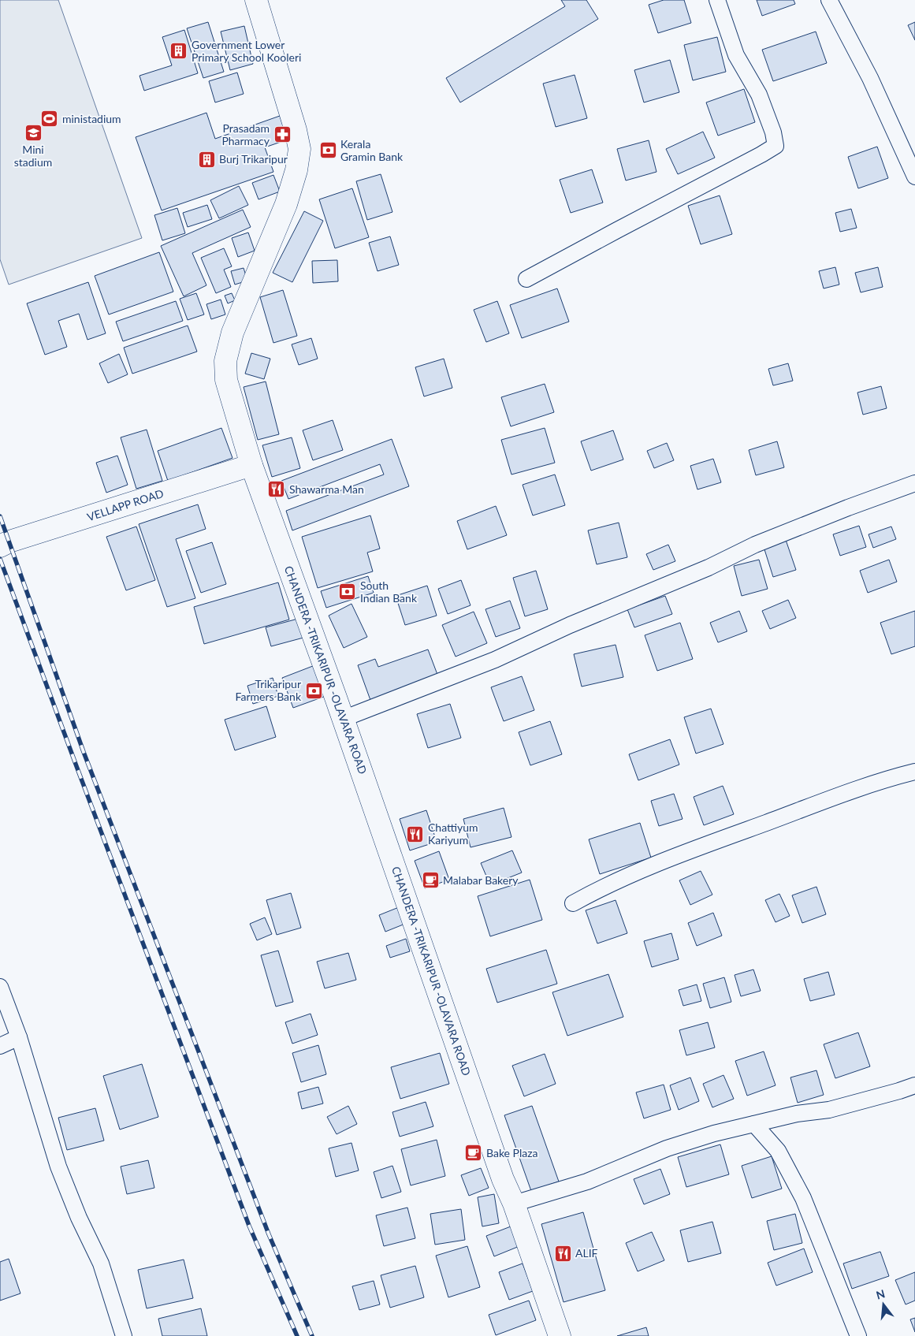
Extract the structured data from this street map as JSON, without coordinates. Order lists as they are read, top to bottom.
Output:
{
  "streets": {
    "main road": ["VELLAPP ROAD", "CHANDERA -TRIKARIPUR -OLAVARA ROAD"]
  },
  "crossings": [
    ["VELLAPP ROAD", "CHANDERA -TRIKARIPUR -OLAVARA ROAD"]
  ],
  "places": {
    "building": ["Government Lower Primary School Kooleri", "Burj Trikaripur"],
    "sports": ["ministadium"],
    "school or university": ["Mini stadium"],
    "pharmacy": ["Prasadam Pharmacy"],
    "bank": ["Kerala Gramin Bank", "South Indian Bank", "Trikaripur Farmers Bank"],
    "restaurant": ["Shawarma Man", "Chattiyum Kariyum", "ALIF"],
    "cafe": ["Malabar Bakery", "Bake Plaza"]
  },
  "north": "top"
}
